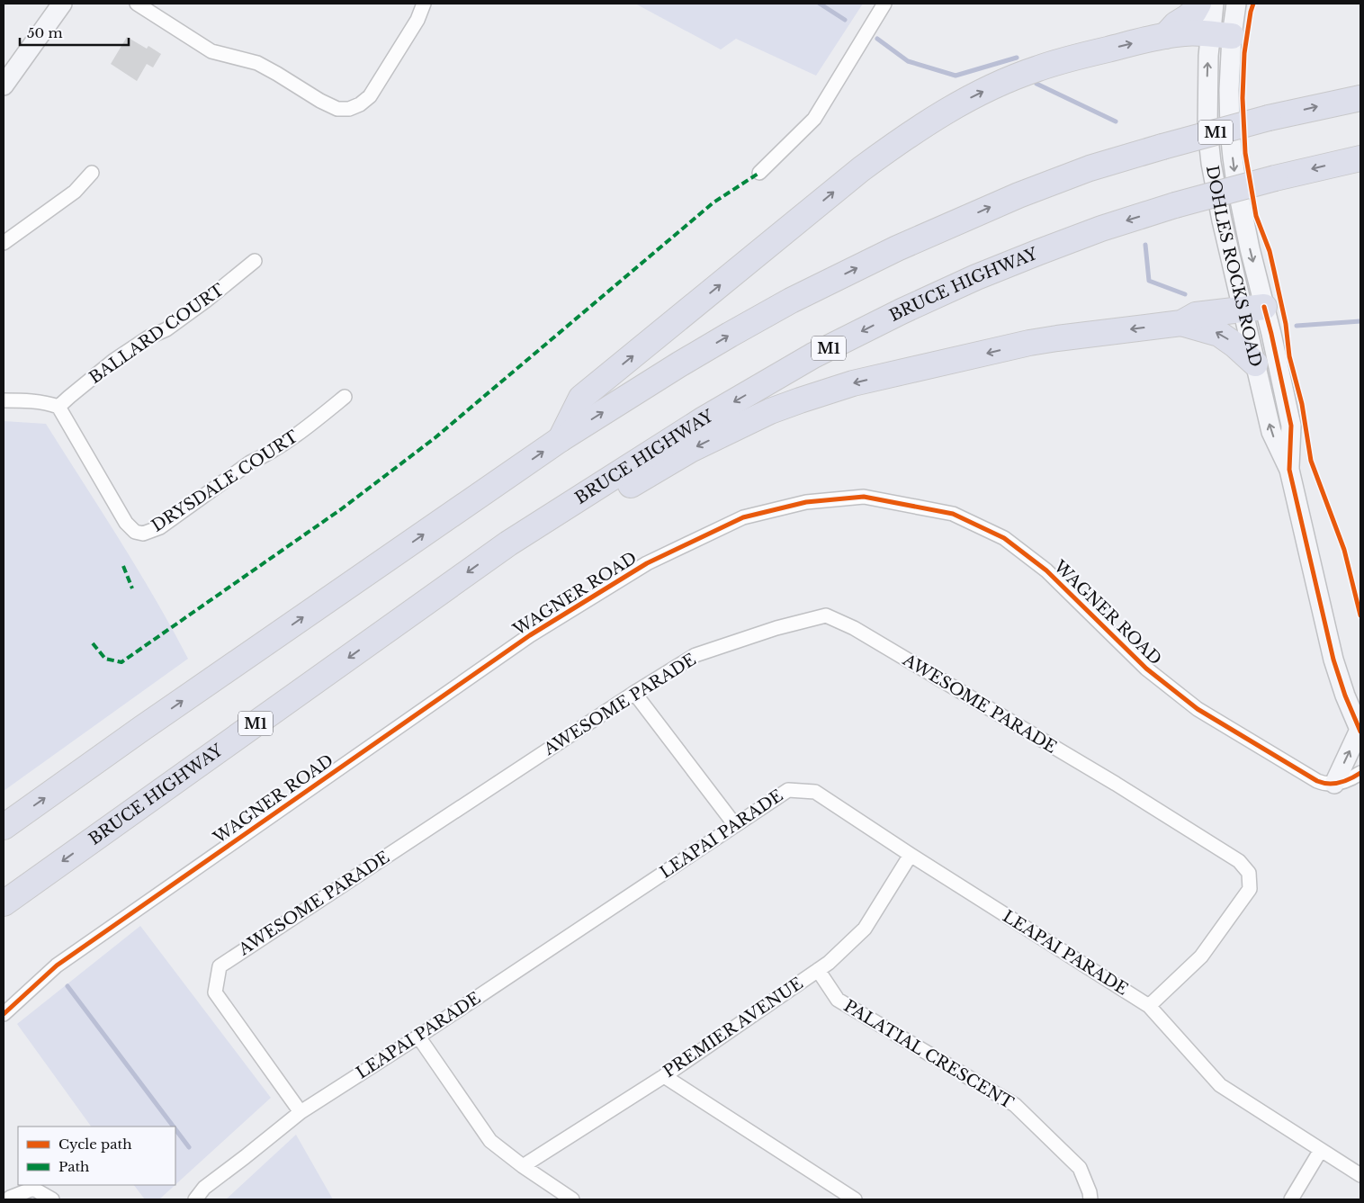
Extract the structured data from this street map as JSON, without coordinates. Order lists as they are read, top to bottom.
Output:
{
  "streets": {
    "highway": ["M1", "BRUCE HIGHWAY"],
    "main road": ["DOHLES ROCKS ROAD"],
    "street": [
      "BALLARD COURT",
      "DRYSDALE COURT",
      "WAGNER ROAD",
      "AWESOME PARADE",
      "LEAPAI PARADE",
      "PREMIER AVENUE",
      "PALATIAL CRESCENT"
    ]
  },
  "crossings": [
    ["BALLARD COURT", "DRYSDALE COURT"],
    ["AWESOME PARADE", "LEAPAI PARADE"],
    ["LEAPAI PARADE", "PREMIER AVENUE"],
    ["PREMIER AVENUE", "PALATIAL CRESCENT"]
  ],
  "legend": ["Cycle path", "Path"],
  "scale_bar": "50 m"
}
